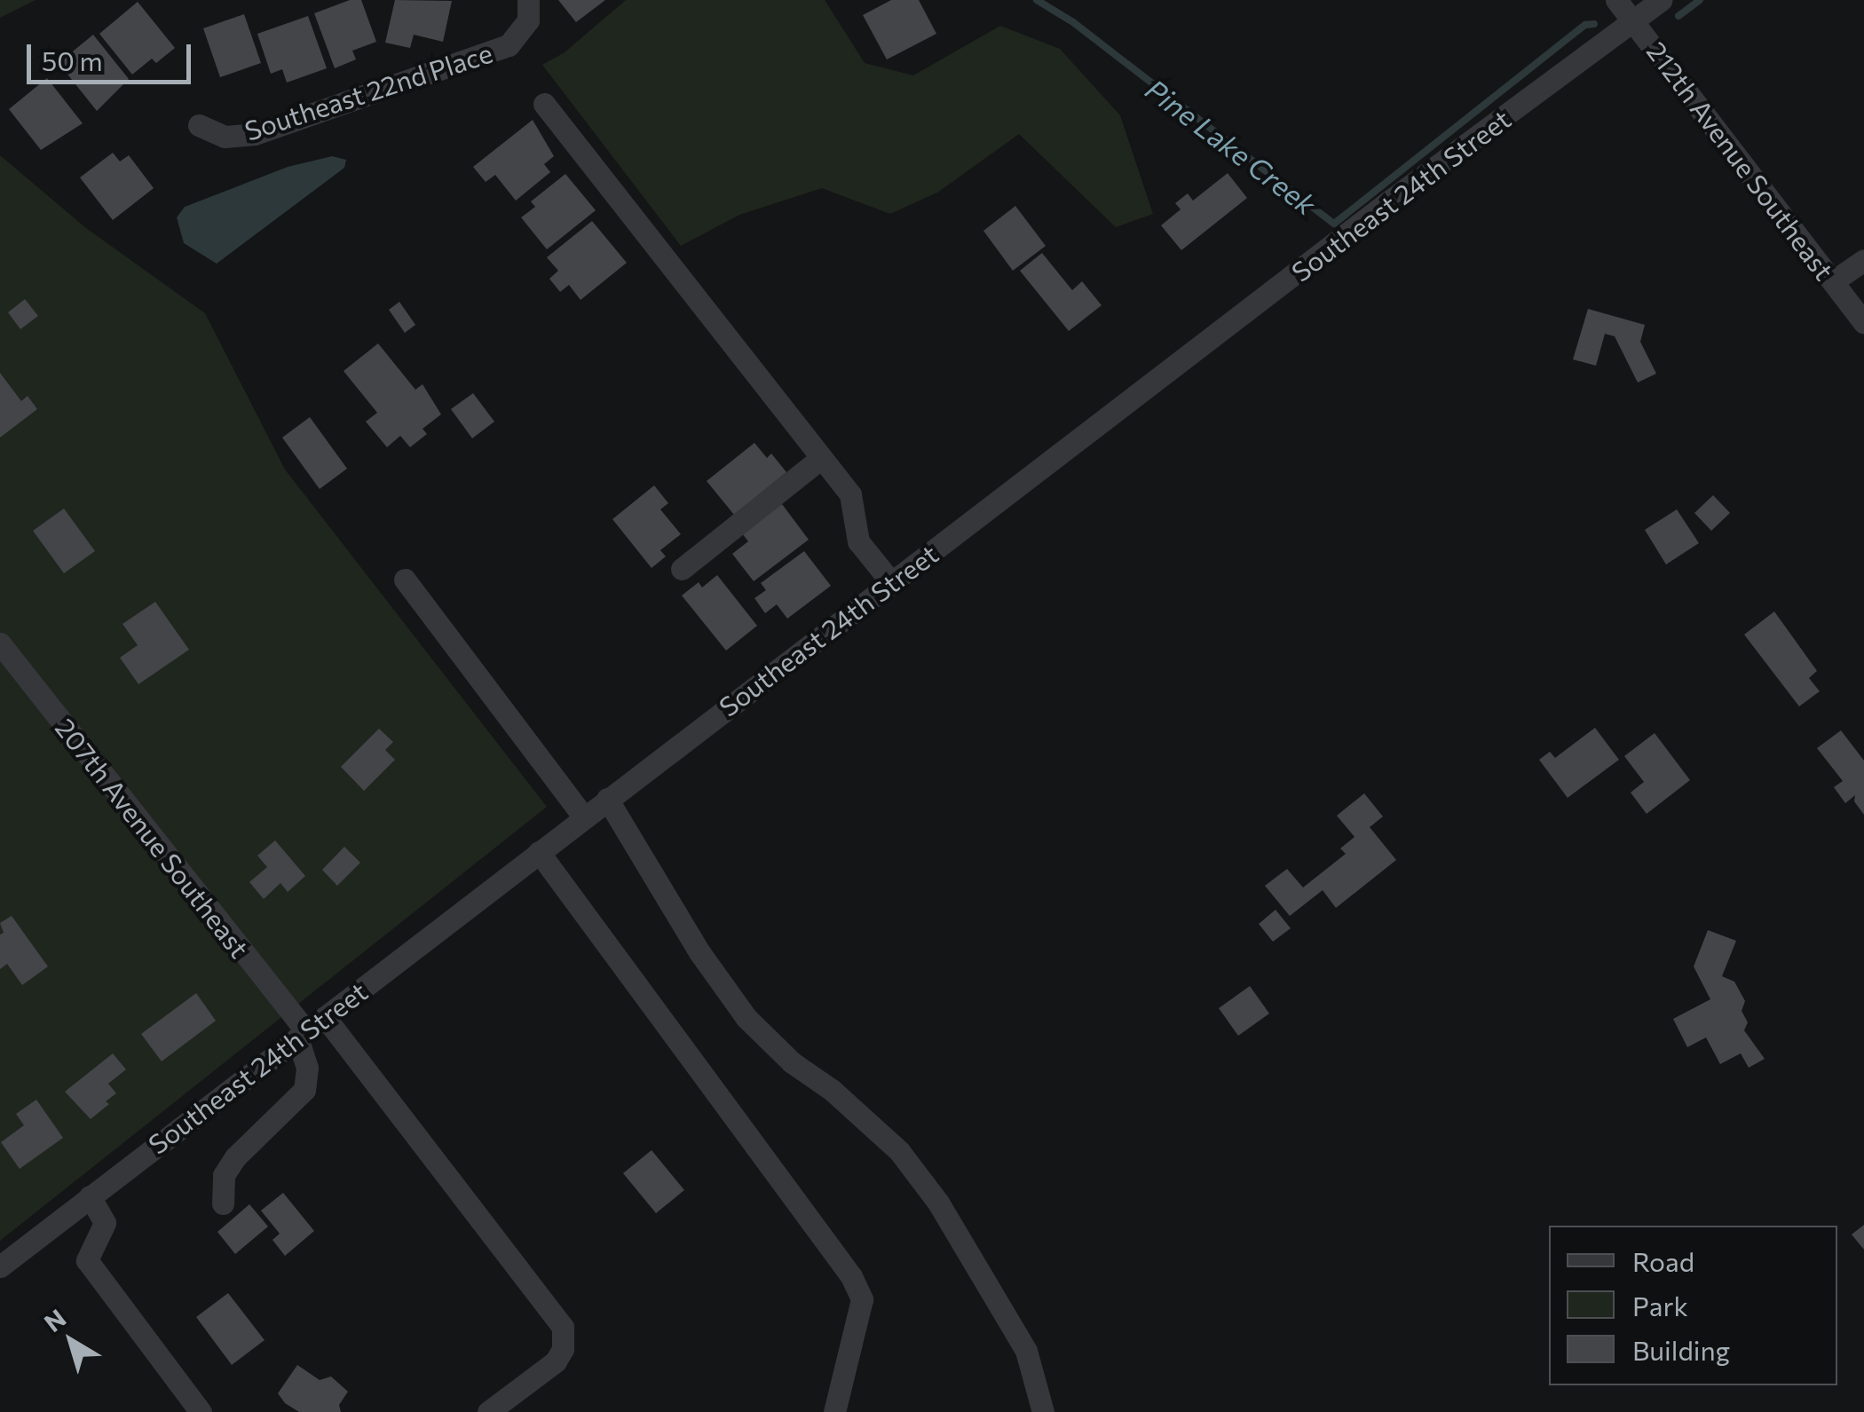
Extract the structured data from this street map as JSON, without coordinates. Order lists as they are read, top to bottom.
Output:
{
  "streets": {
    "street": [
      "Southeast 22nd Place",
      "212th Avenue Southeast",
      "Southeast 24th Street",
      "207th Avenue Southeast"
    ]
  },
  "crossings": [
    ["212th Avenue Southeast", "Southeast 24th Street"],
    ["Southeast 24th Street", "207th Avenue Southeast"]
  ],
  "water": ["Pine Lake Creek"],
  "legend": ["Road", "Park", "Building"],
  "scale_bar": "50 m",
  "north": "top left"
}
